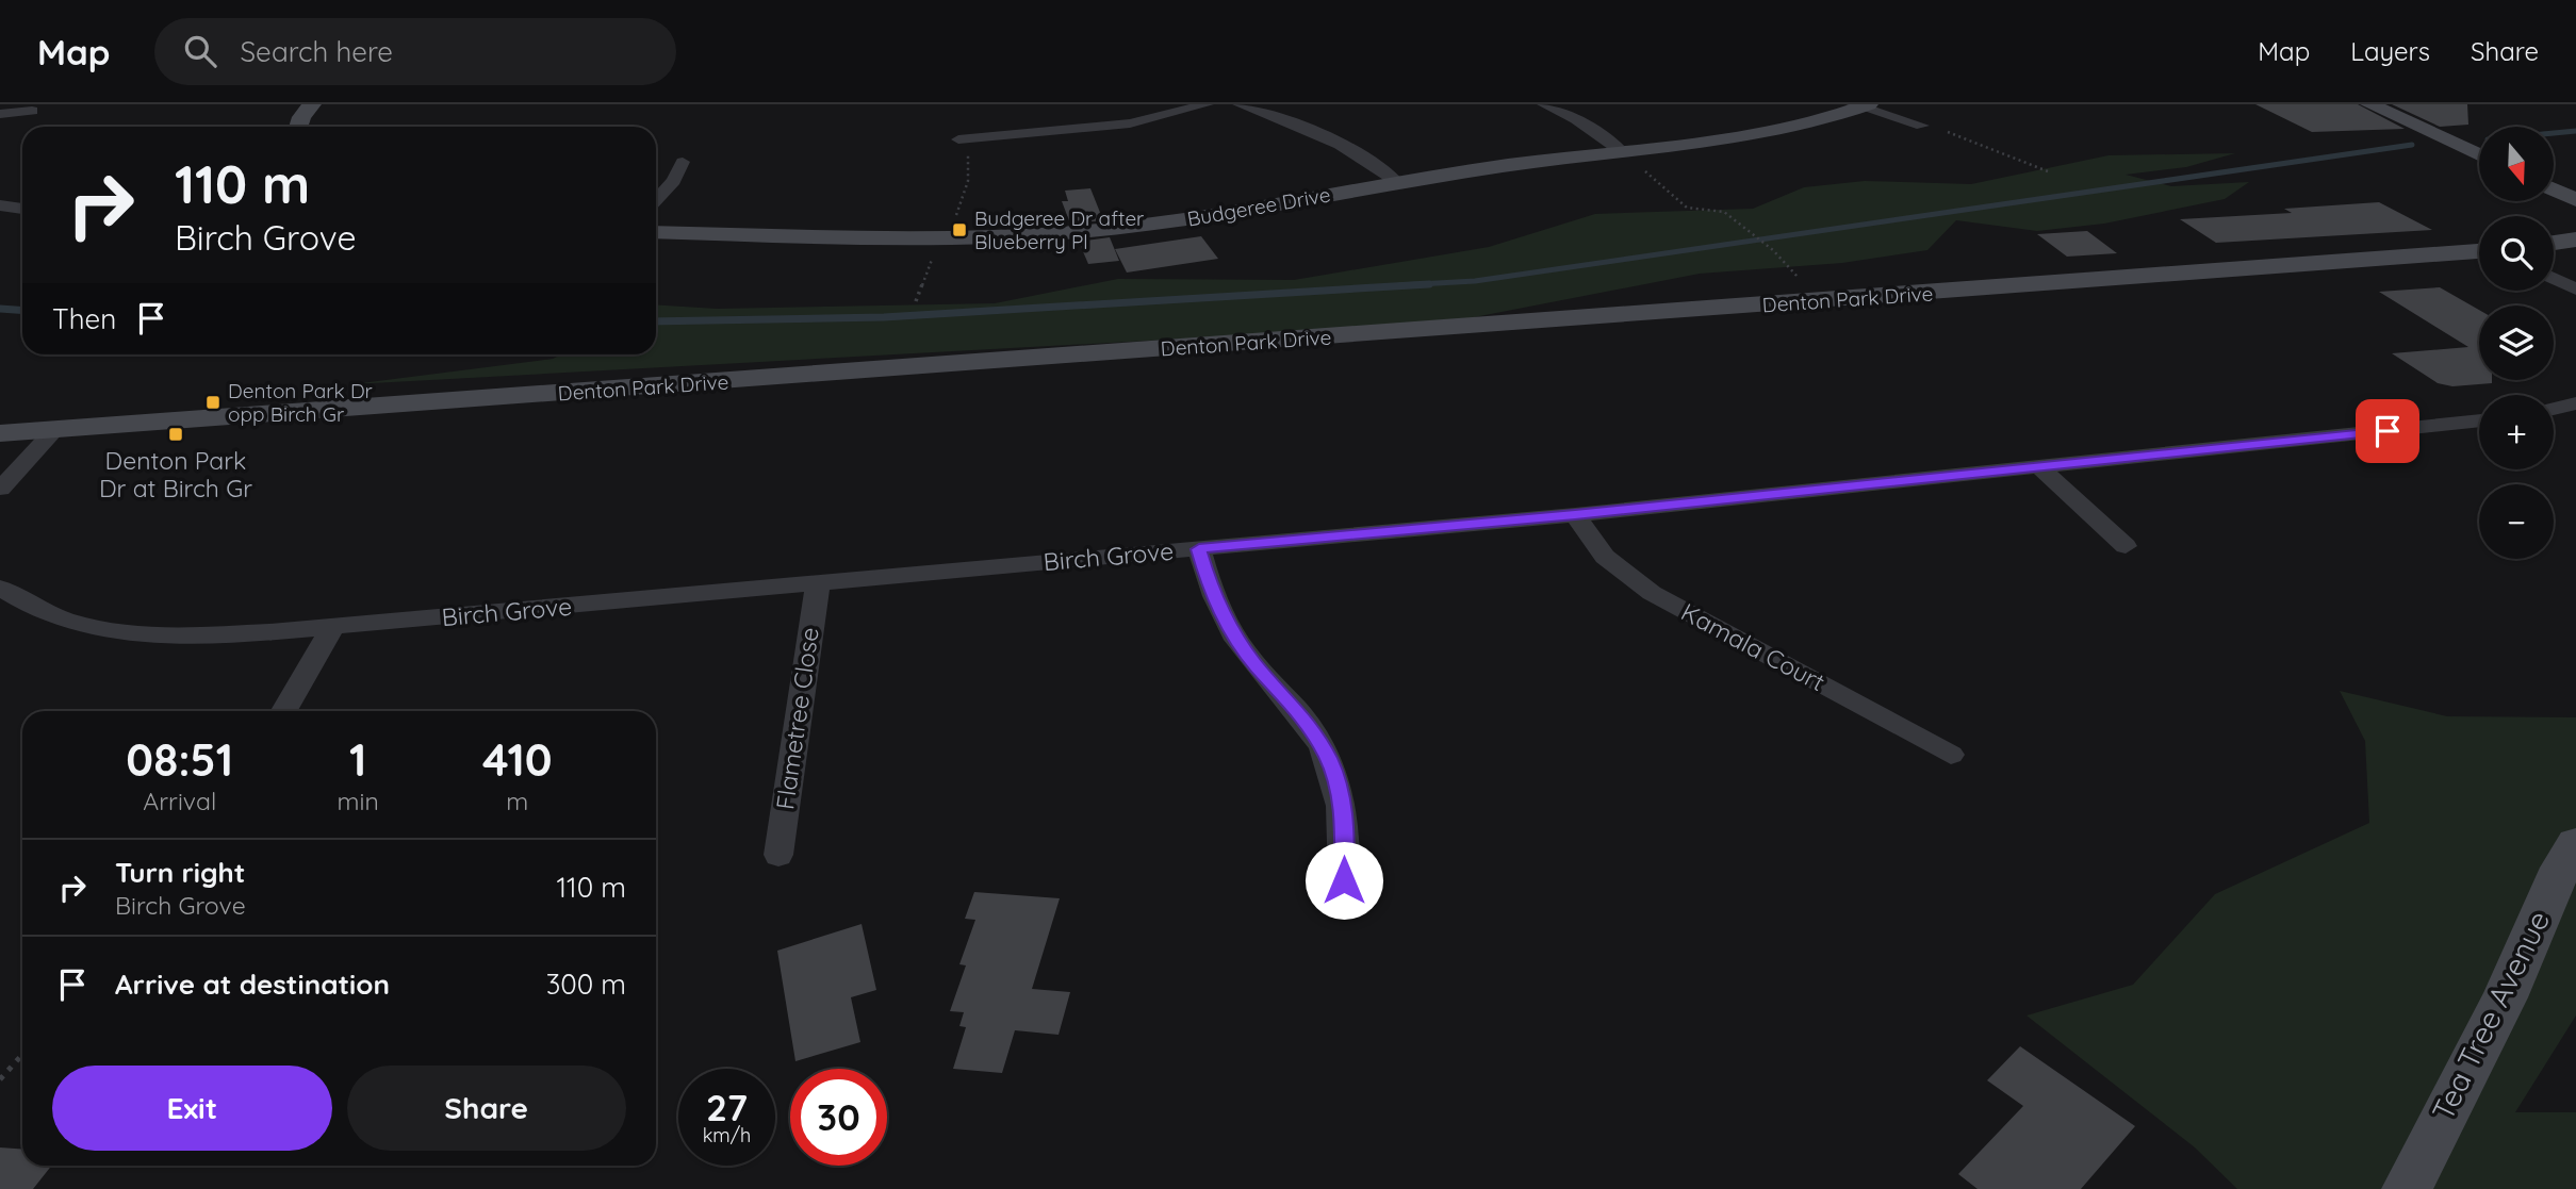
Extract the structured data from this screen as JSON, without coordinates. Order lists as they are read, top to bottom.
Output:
{
  "streets": {
    "main road": ["Budgeree Drive", "Denton Park Drive", "Tea Tree Avenue"],
    "street": ["Birch Grove", "Kamala Court", "Flametree Close"]
  },
  "crossings": [
    ["Birch Grove", "Kamala Court"],
    ["Birch Grove", "Flametree Close"]
  ],
  "places": {
    "transit": ["Budgeree Dr after Blueberry Pl", "Denton Park Dr opp Birch Gr", "Denton Park Dr at Birch Gr"]
  },
  "north": "bottom",
  "page": {
    "header": "Map",
    "search": "Search here",
    "nav": ["Map", "Layers", "Share"],
    "map_buttons": ["+", "−"],
    "turn": ["110 m", "Birch Grove"],
    "then": "Then",
    "eta": [
      "08:51",
      "Arrival",
      "1",
      "min",
      "410",
      "m"
    ],
    "list": [
      {
        "name": "Turn right",
        "note": "Birch Grove",
        "value": "110 m"
      },
      {
        "name": "Arrive at destination",
        "value": "300 m"
      }
    ],
    "buttons": ["Exit", "Share"],
    "speed": "27 km/h",
    "limit": "30"
  }
}
